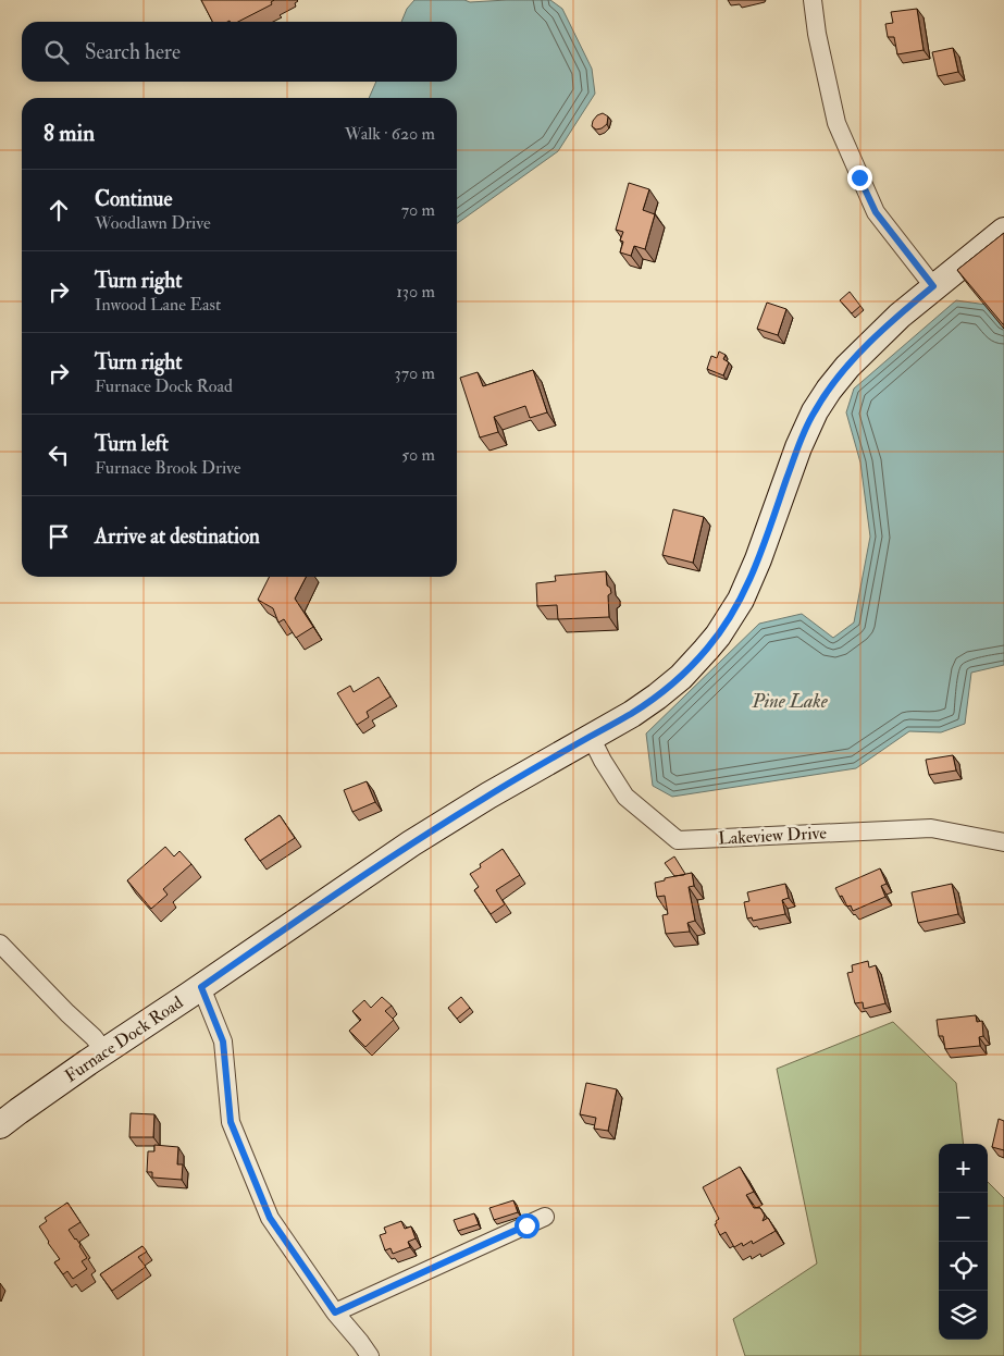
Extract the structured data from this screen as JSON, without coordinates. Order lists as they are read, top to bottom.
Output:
{
  "streets": {
    "street": ["Lakeview Drive", "Furnace Dock Road"]
  },
  "crossings": [
    ["Lakeview Drive", "Furnace Dock Road"]
  ],
  "water": ["Pine Lake"],
  "page": {
    "search": "Search here",
    "heading": ["8 min", "Walk · 620 m"],
    "list": [
      ["Continue", "Woodlawn Drive", "70 m"],
      ["Turn right", "Inwood Lane East", "130 m"],
      ["Turn right", "Furnace Dock Road", "370 m"],
      ["Turn left", "Furnace Brook Drive", "50 m"],
      "Arrive at destination"
    ],
    "map_buttons": ["+", "−"]
  }
}
